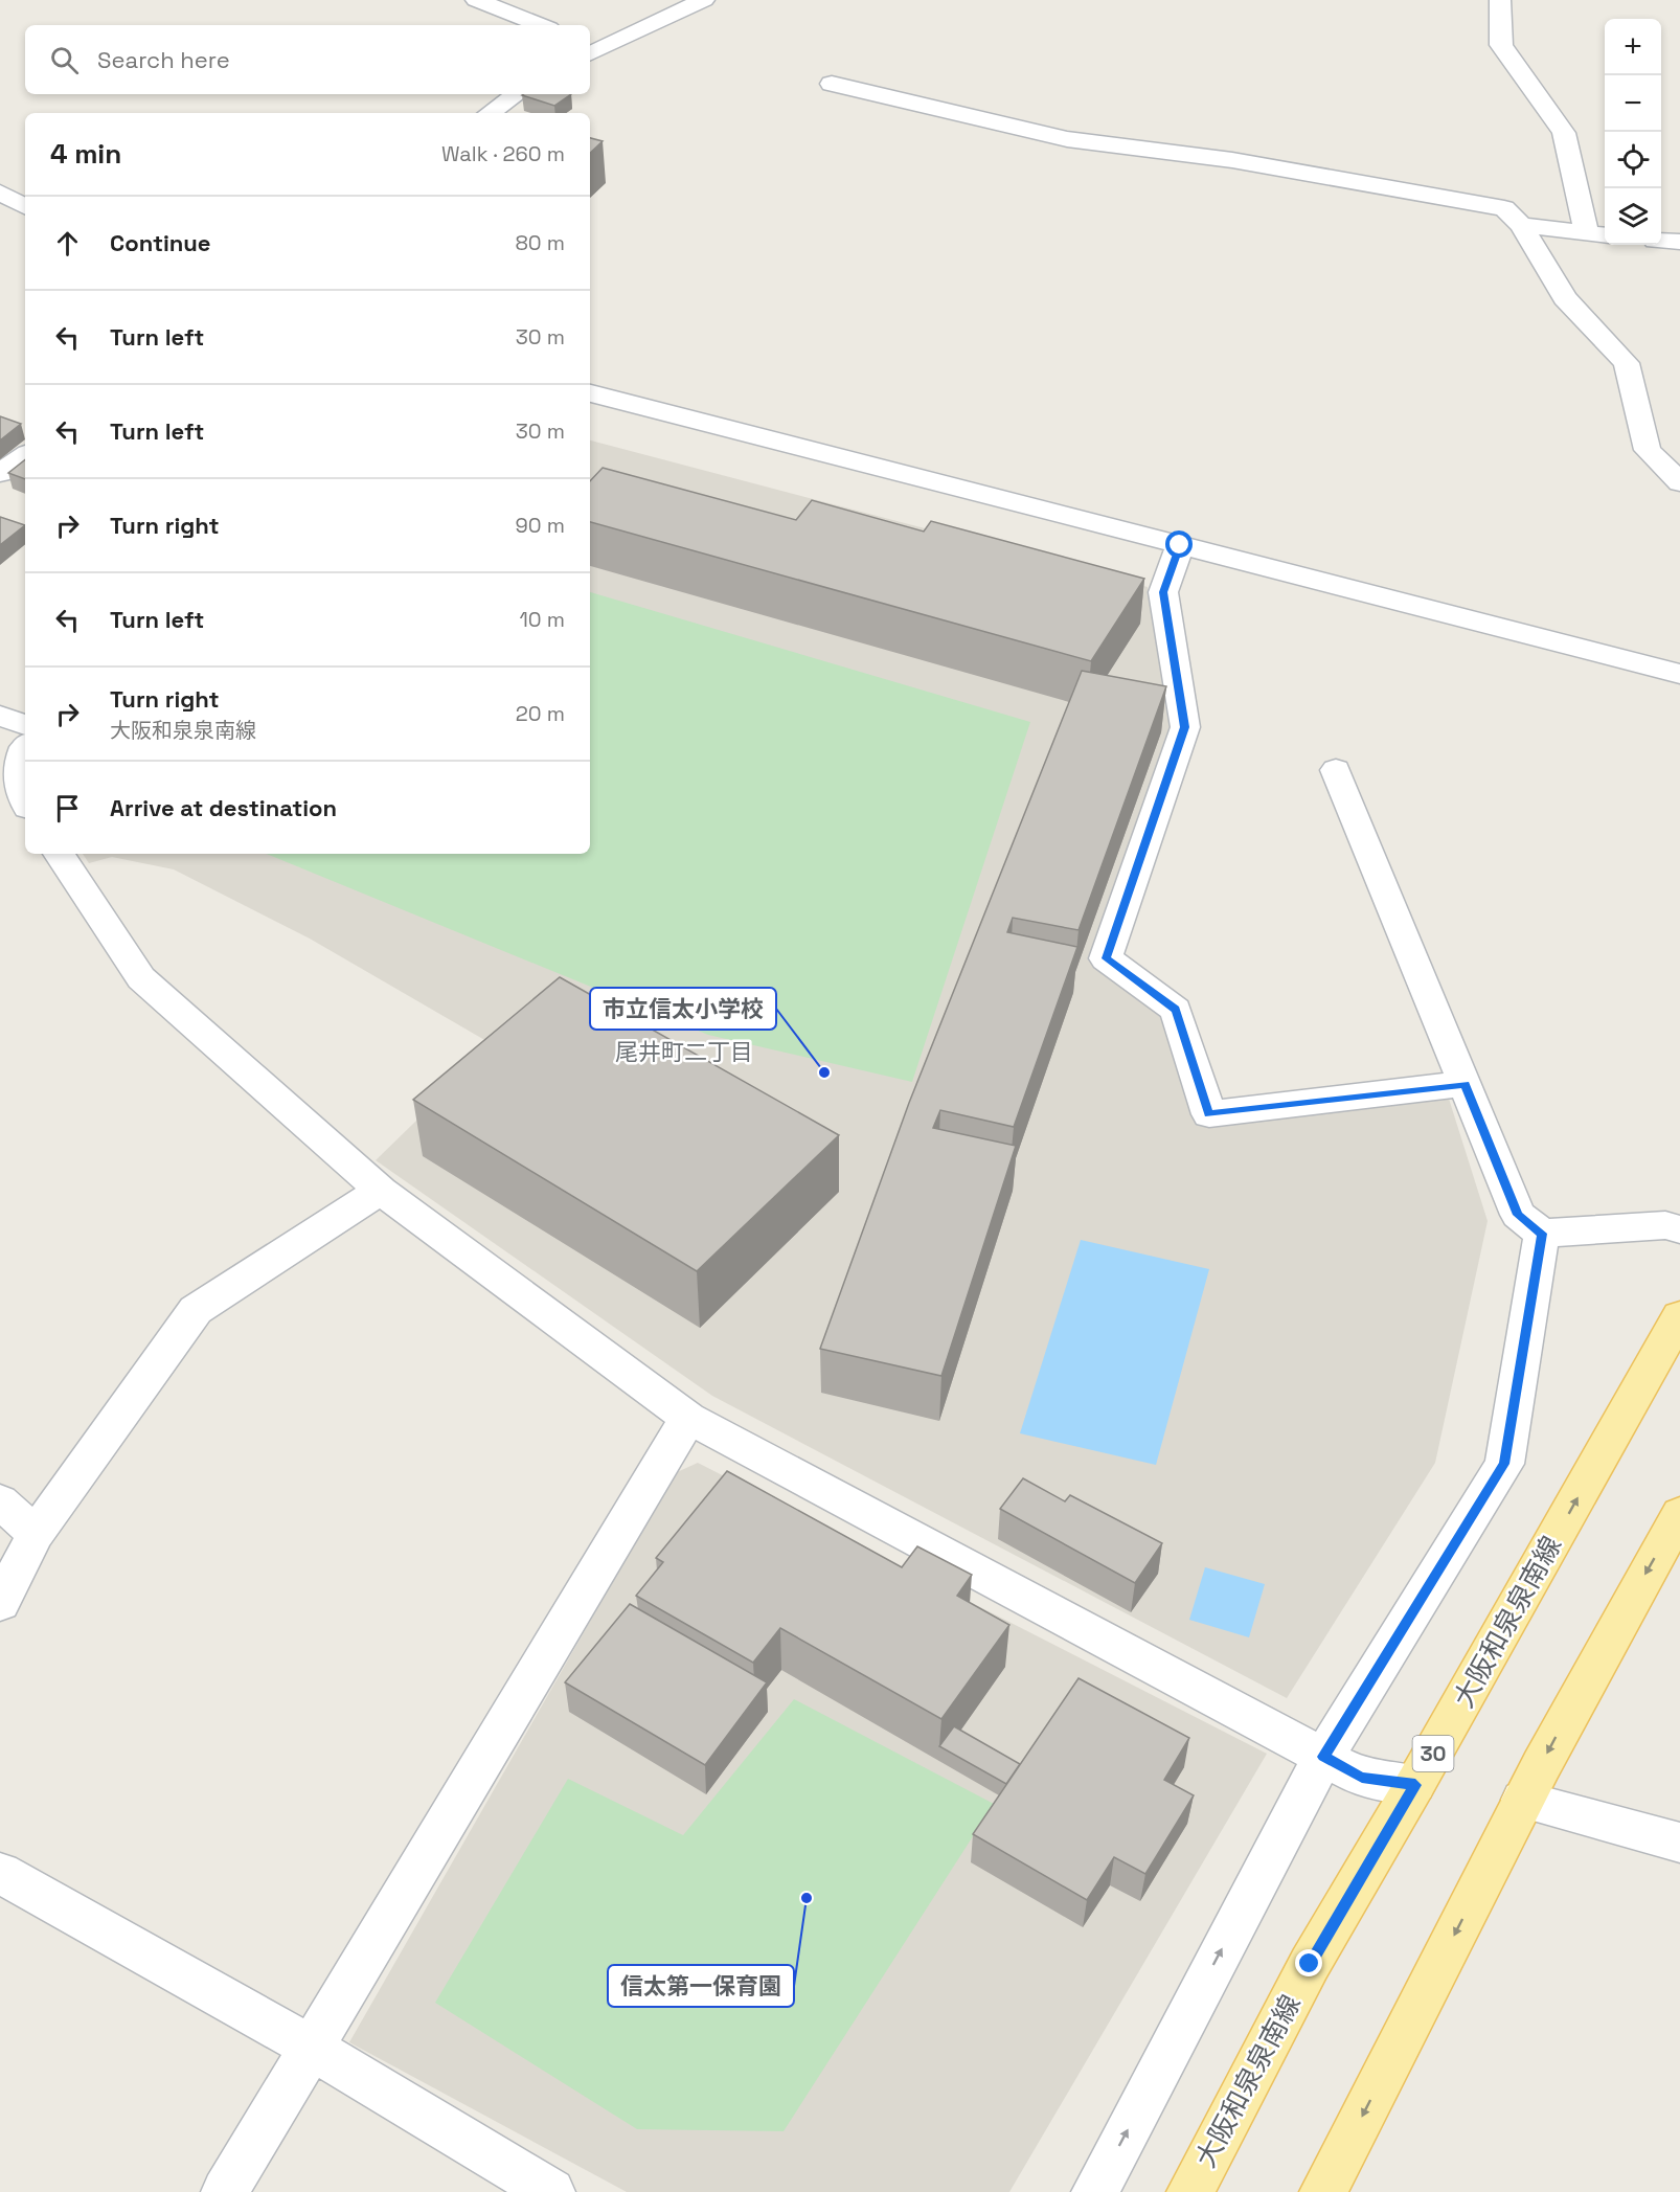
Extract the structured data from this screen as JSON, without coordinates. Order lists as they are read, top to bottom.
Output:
{
  "streets": {
    "main road": ["大阪和泉泉南線", "30"]
  },
  "districts": ["尾井町二丁目"],
  "places": ["市立信太小学校", "信太第一保育園"],
  "page": {
    "map_buttons": ["+", "−"],
    "search": "Search here",
    "heading": ["4 min", "Walk · 260 m"],
    "list": [
      ["Continue", "80 m"],
      ["Turn left", "30 m"],
      ["Turn left", "30 m"],
      ["Turn right", "90 m"],
      ["Turn left", "10 m"],
      ["Turn right", "大阪和泉泉南線", "20 m"],
      "Arrive at destination"
    ]
  }
}
